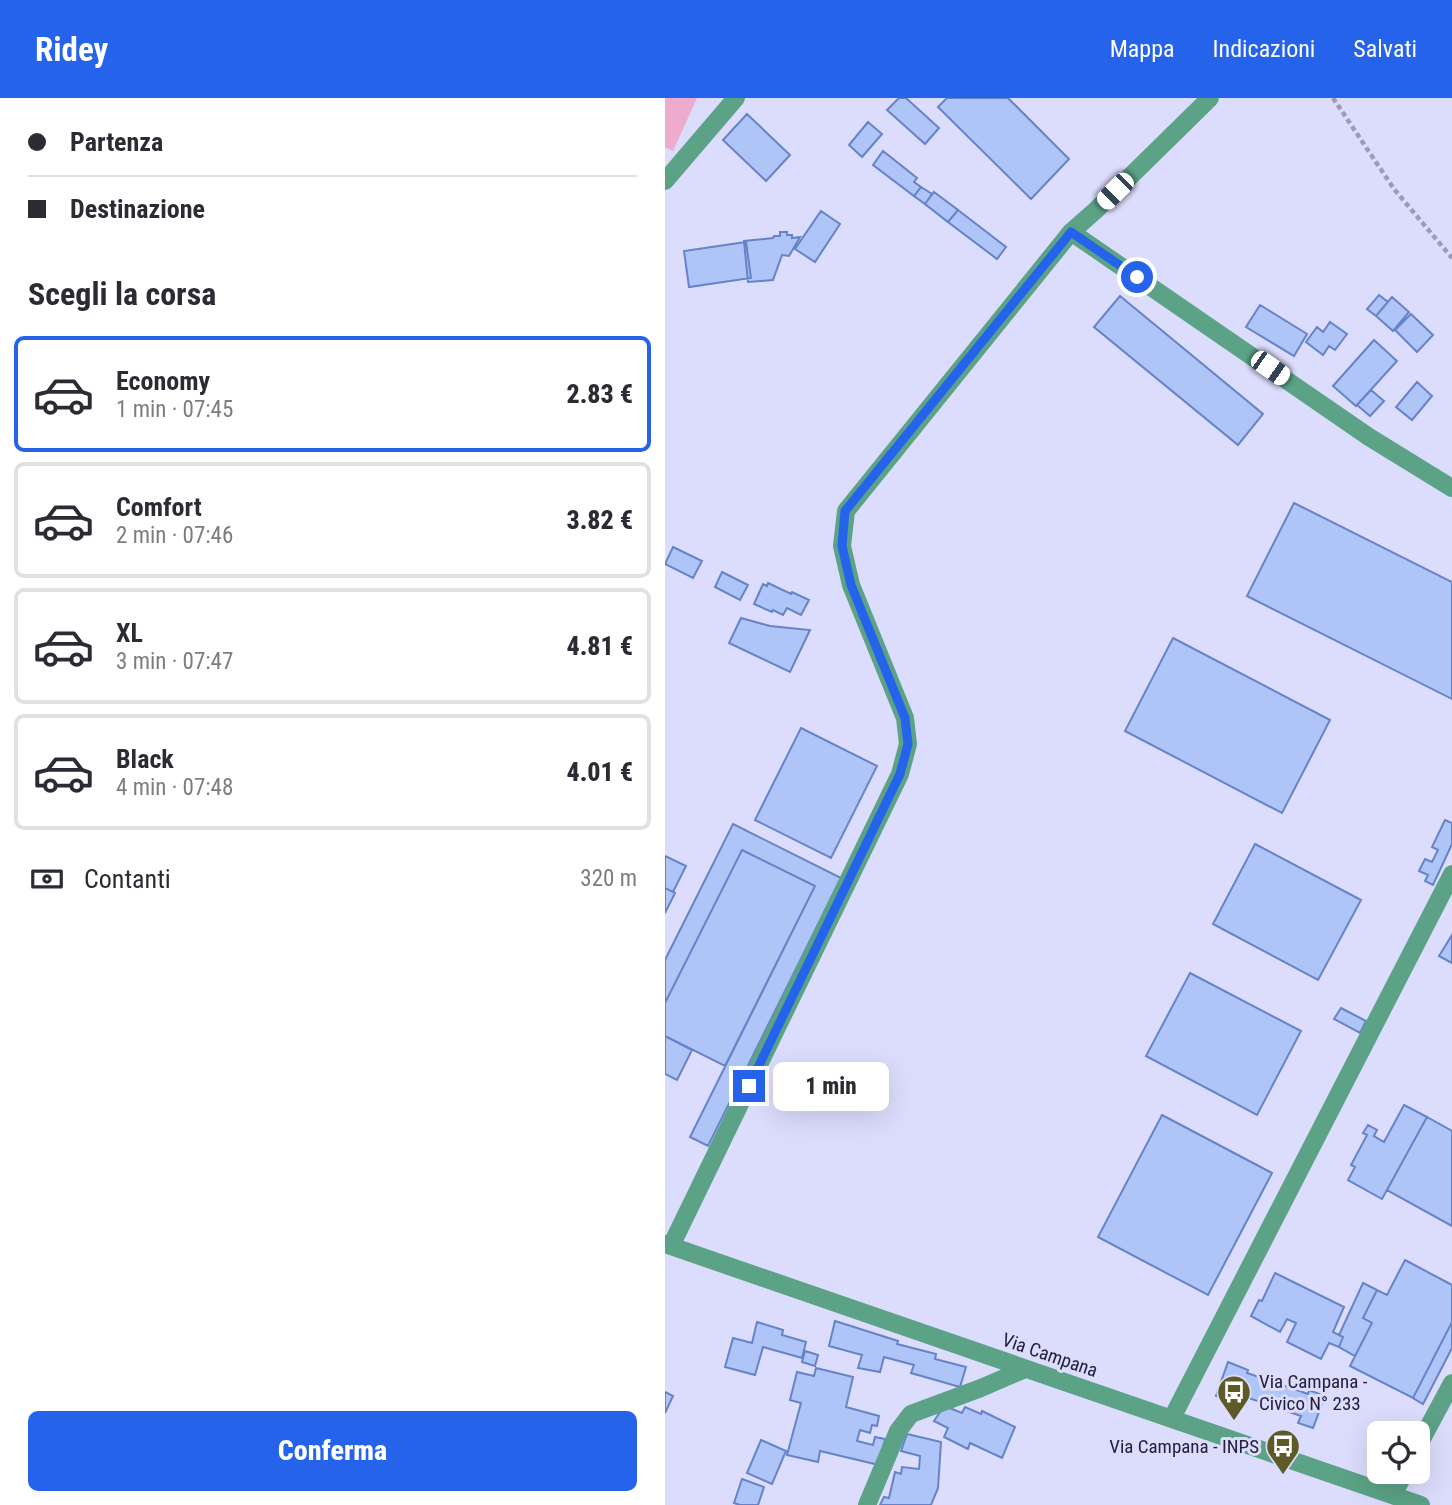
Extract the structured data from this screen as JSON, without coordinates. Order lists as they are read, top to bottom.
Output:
{
  "streets": {
    "street": ["Via Campana"]
  },
  "places": {
    "bus stop": ["Via Campana - Civico N° 233", "Via Campana - INPS"]
  },
  "page": {
    "header": "Ridey",
    "nav": ["Mappa", "Indicazioni", "Salvati"],
    "banner": ["Partenza", "Destinazione"],
    "heading": "Scegli la corsa",
    "list": [
      {
        "name": "Economy",
        "note": "1 min · 07:45",
        "value": "2.83 €"
      },
      {
        "name": "Comfort",
        "note": "2 min · 07:46",
        "value": "3.82 €"
      },
      {
        "name": "XL",
        "note": "3 min · 07:47",
        "value": "4.81 €"
      },
      {
        "name": "Black",
        "note": "4 min · 07:48",
        "value": "4.01 €"
      }
    ],
    "pay": ["Contanti", "320 m"],
    "bubble": "1 min",
    "buttons": "Conferma"
  }
}
